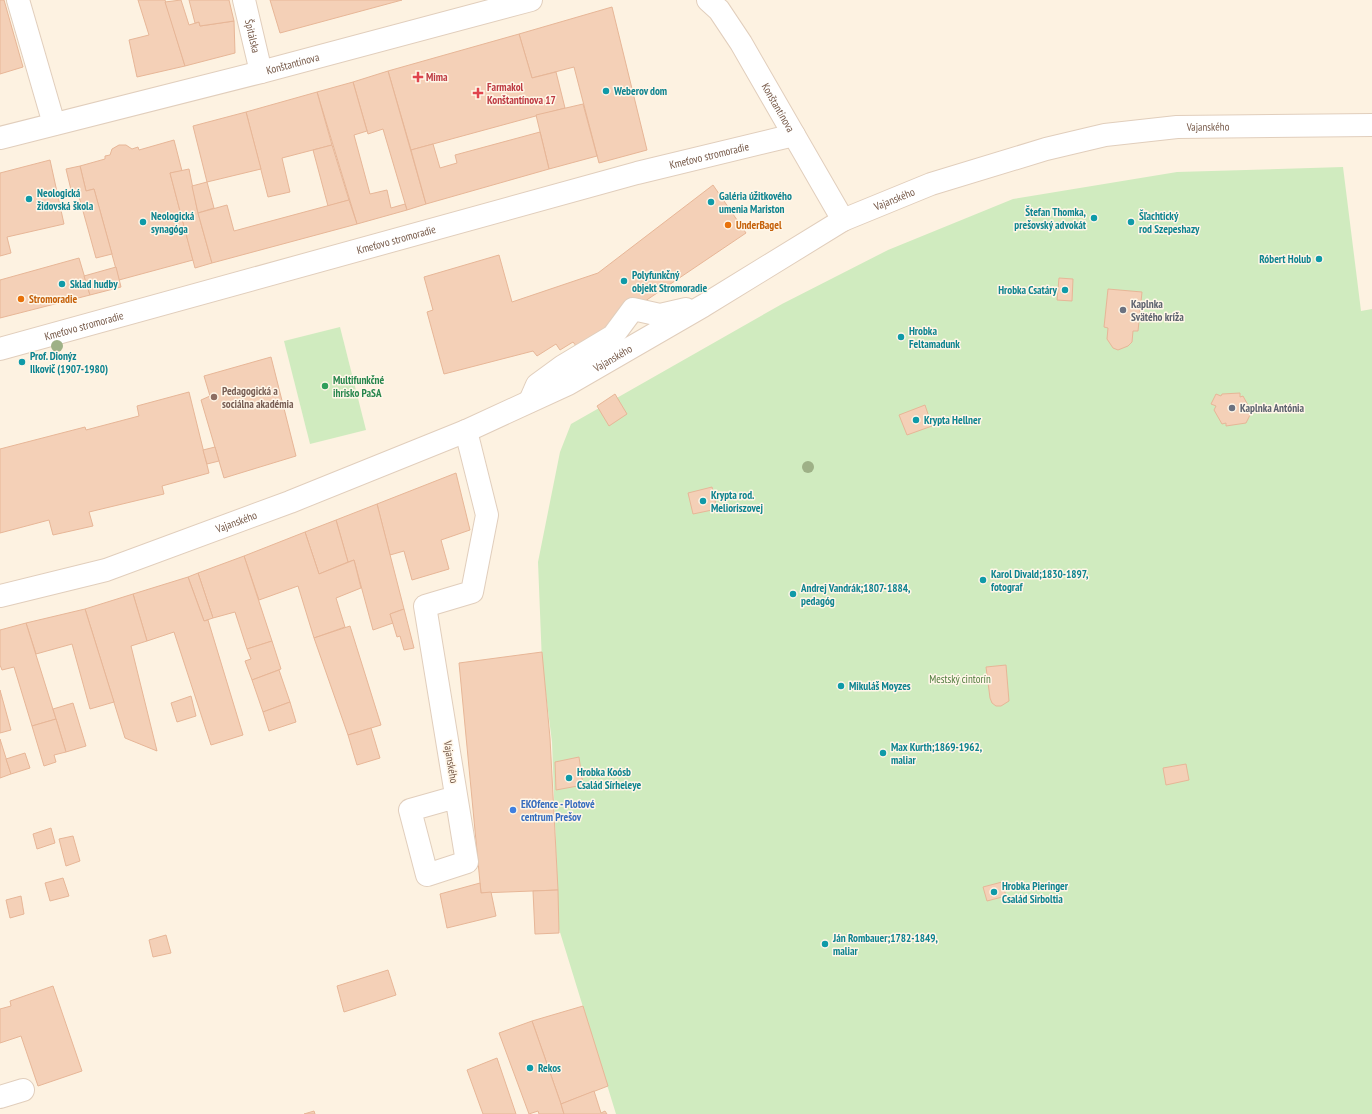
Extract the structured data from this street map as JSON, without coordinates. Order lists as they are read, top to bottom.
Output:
{
  "streets": {
    "street": [
      "Špitálska",
      "Konštantínova",
      "Vajanského",
      "Kmeťovo stromoradie"
    ]
  },
  "crossings": [
    ["Špitálska", "Konštantínova"],
    ["Konštantínova", "Vajanského"],
    ["Konštantínova", "Kmeťovo stromoradie"]
  ],
  "parks": ["Mestský cintorín"],
  "places": {
    "health": ["Mima", "Farmakol Konštantínova 17"],
    "other": [
      "Weberov dom",
      "Neologická židovská škola",
      "Galéria úžitkového umenia Mariston",
      "Štefan Thomka, prešovský advokát",
      "Neologická synagóga",
      "Šľachtický rod Szepeshazy",
      "UnderBagel",
      "Róbert Holub",
      "Polyfunkčný objekt Stromoradie",
      "Sklad hudby",
      "Hrobka Csatáry",
      "Stromoradie",
      "Kaplnka Svätého kríža",
      "Hrobka Feltamadunk",
      "Prof. Dionýz Ilkovič (1907-1980)",
      "Multifunkčné ihrisko PaSA",
      "Pedagogická a sociálna akadémia",
      "Kaplnka Antónia",
      "Krypta Hellner",
      "Krypta rod. Melioriszovej",
      "Karol Divald;1830-1897, fotograf",
      "Andrej Vandrák;1807-1884, pedagóg",
      "Mikuláš Moyzes",
      "Max Kurth;1869-1962, maliar",
      "Hrobka Koósb Család Sírheleye",
      "EKOfence - Plotové centrum Prešov",
      "Hrobka Pieringer Család Sirboltia",
      "Ján Rombauer;1782-1849, maliar",
      "Rekos"
    ]
  }
}
